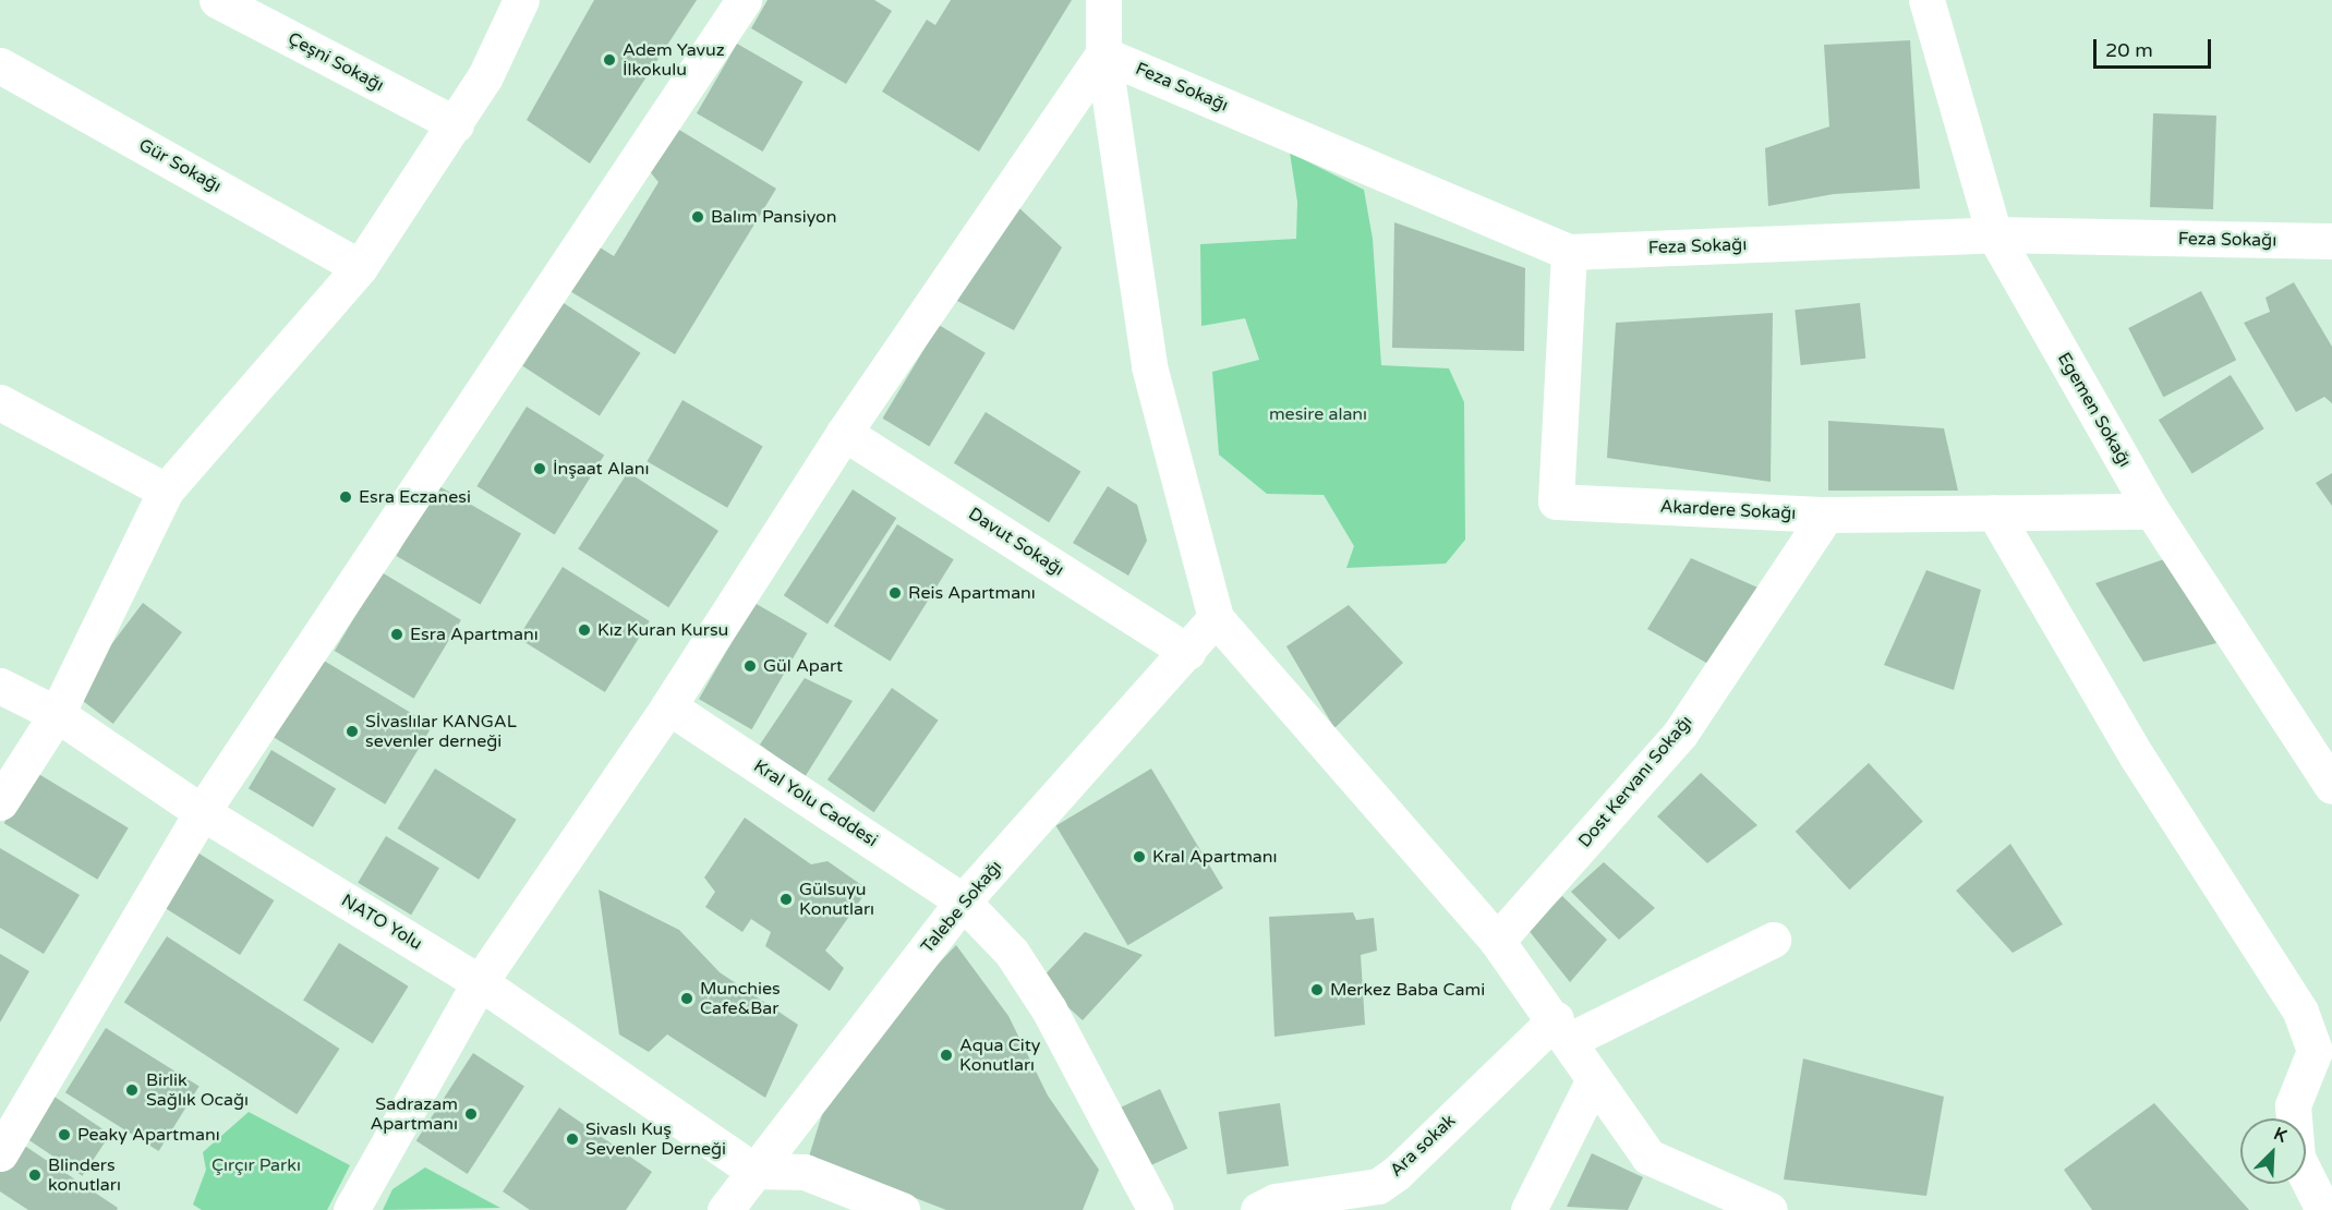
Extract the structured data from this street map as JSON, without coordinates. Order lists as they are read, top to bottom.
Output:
{
  "streets": {
    "street": [
      "Çeşni Sokağı",
      "Feza Sokağı",
      "Gür Sokağı",
      "Egemen Sokağı",
      "Akardere Sokağı",
      "Davut Sokağı",
      "Dost Kervanı Sokağı",
      "Kral Yolu Caddesi",
      "Talebe Sokağı",
      "NATO Yolu",
      "Ara sokak"
    ]
  },
  "crossings": [
    ["Feza Sokağı", "Egemen Sokağı"],
    ["Feza Sokağı", "Akardere Sokağı"],
    ["Egemen Sokağı", "Akardere Sokağı"],
    ["Akardere Sokağı", "Dost Kervanı Sokağı"],
    ["Davut Sokağı", "Talebe Sokağı"],
    ["Kral Yolu Caddesi", "Talebe Sokağı"],
    ["Talebe Sokağı", "NATO Yolu"]
  ],
  "parks": ["mesire alanı", "Çırçır Parkı"],
  "places": [
    "Adem Yavuz İlkokulu",
    "Balım Pansiyon",
    "İnşaat Alanı",
    "Esra Eczanesi",
    "Reis Apartmanı",
    "Kız Kuran Kursu",
    "Esra Apartmanı",
    "Gül Apart",
    "Sİvaslılar KANGAL sevenler derneği",
    "Kral Apartmanı",
    "Gülsuyu Konutları",
    "Merkez Baba Cami",
    "Munchies Cafe&Bar",
    "Aqua City Konutları",
    "Birlik Sağlık Ocağı",
    "Sadrazam Apartmanı",
    "Peaky Apartmanı",
    "Sivaslı Kuş Sevenler Derneği",
    "Blinders konutları"
  ],
  "scale_bar": "20 m",
  "north": "top right"
}
